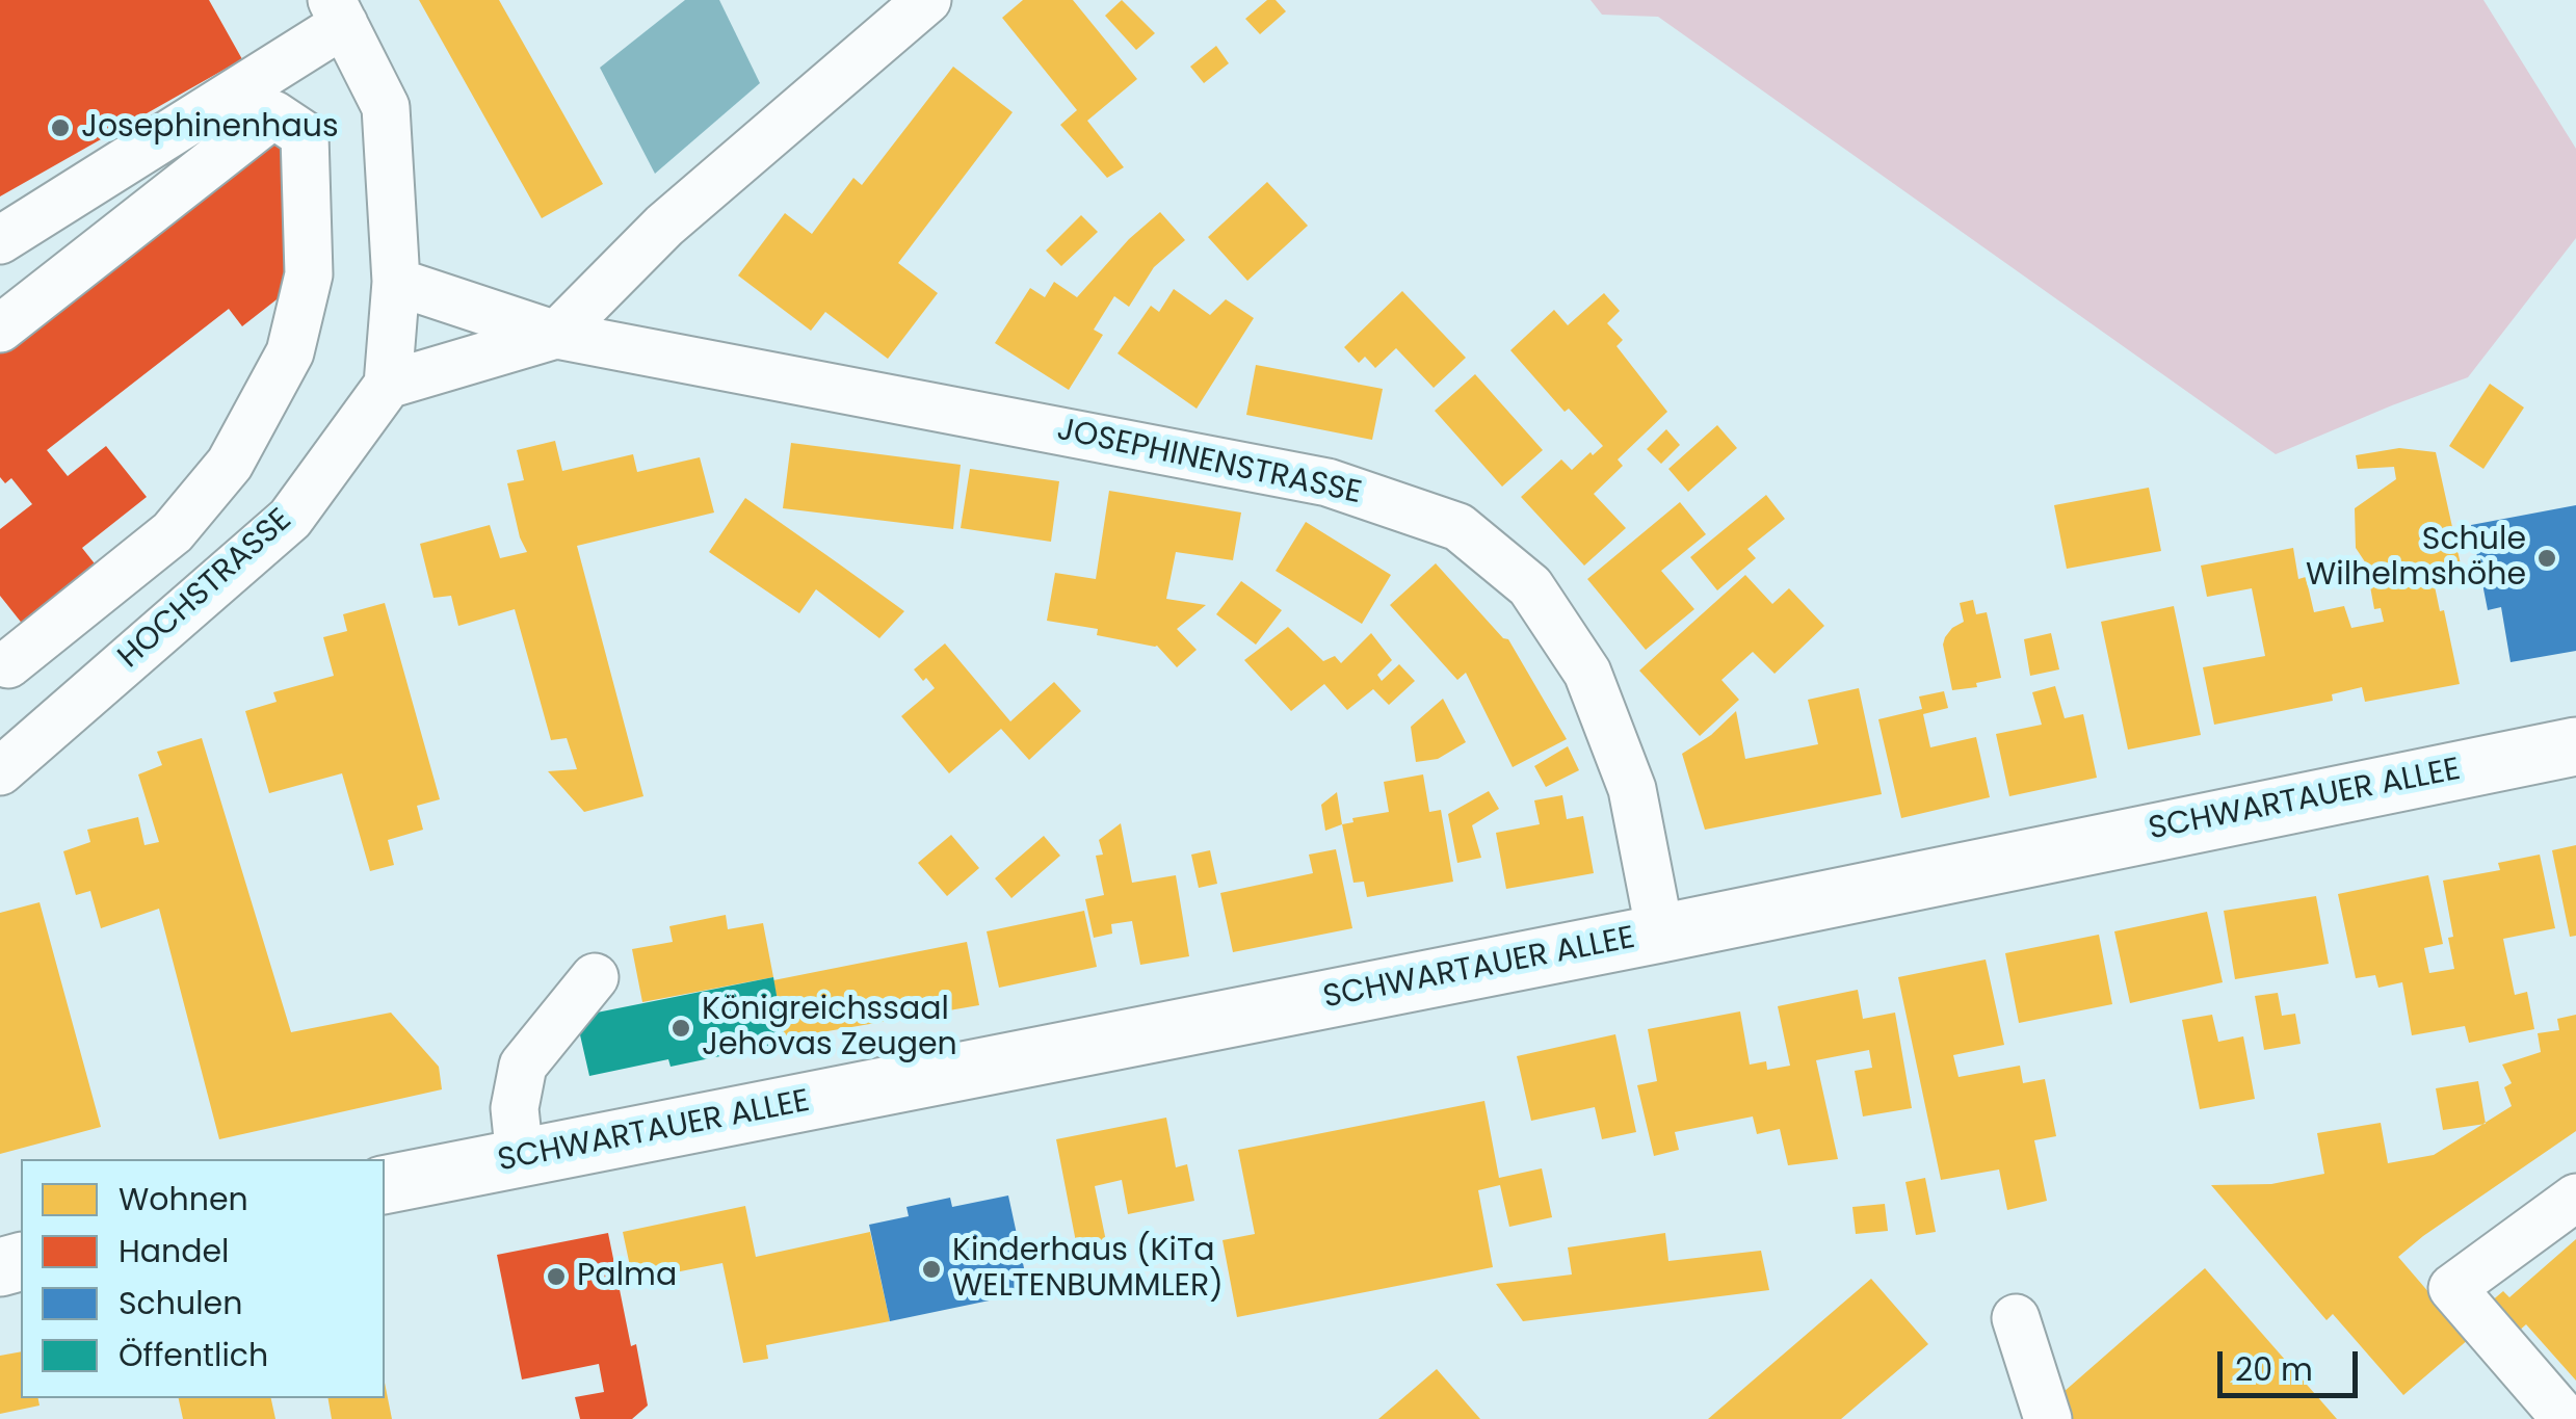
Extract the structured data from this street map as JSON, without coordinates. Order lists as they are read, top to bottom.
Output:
{
  "streets": {
    "main road": ["SCHWARTAUER ALLEE"],
    "street": ["JOSEPHINENSTRASSE", "HOCHSTRASSE"]
  },
  "crossings": [
    ["JOSEPHINENSTRASSE", "SCHWARTAUER ALLEE"]
  ],
  "places": [
    "Josephinenhaus",
    "Schule Wilhelmshöhe",
    "Königreichssaal Jehovas Zeugen",
    "Kinderhaus (KiTa WELTENBUMMLER)",
    "Palma"
  ],
  "legend": [
    "Wohnen",
    "Handel",
    "Schulen",
    "Öffentlich"
  ],
  "scale_bar": "20 m"
}
